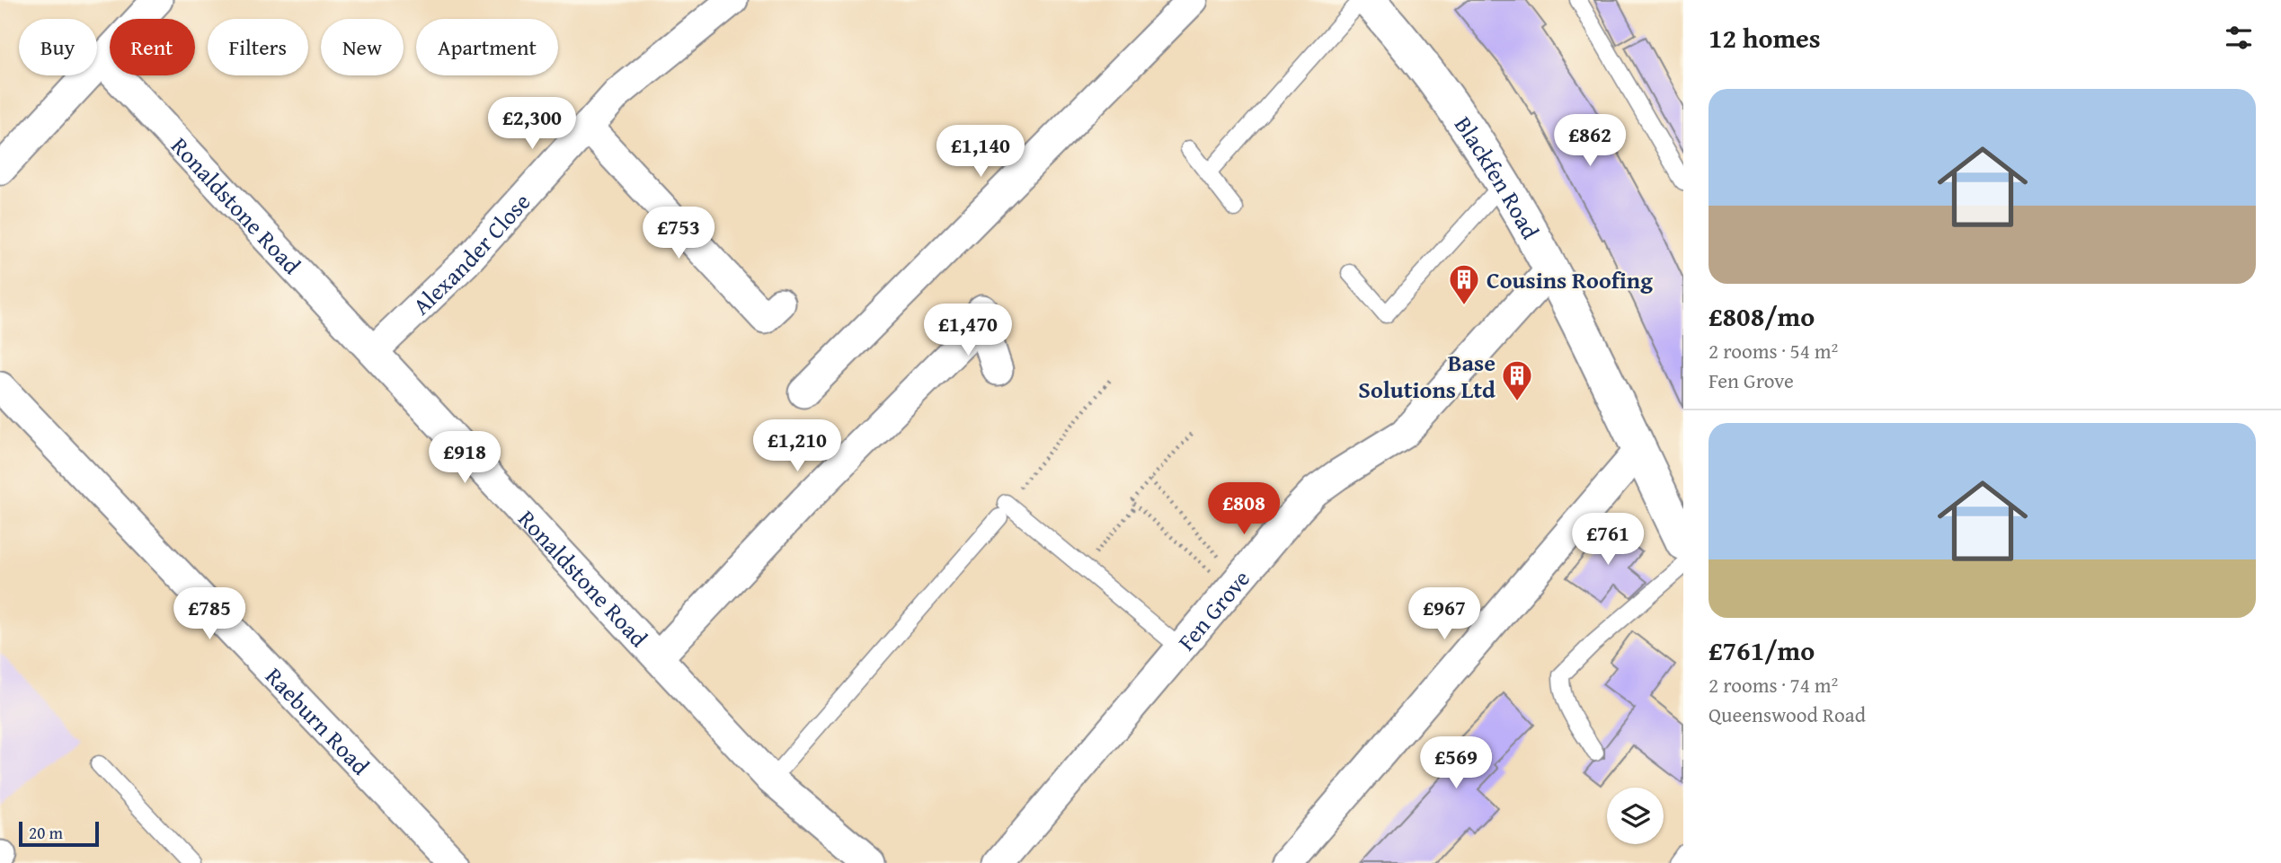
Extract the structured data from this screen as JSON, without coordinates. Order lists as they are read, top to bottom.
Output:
{
  "streets": {
    "main road": ["Blackfen Road"],
    "street": [
      "Ronaldstone Road",
      "Alexander Close",
      "Fen Grove",
      "Raeburn Road"
    ]
  },
  "crossings": [
    ["Blackfen Road", "Fen Grove"],
    ["Ronaldstone Road", "Alexander Close"]
  ],
  "places": {
    "building": ["Cousins Roofing", "Base Solutions Ltd"]
  },
  "scale_bar": "20 m",
  "page": {
    "heading": "12 homes",
    "chip": [
      "Buy",
      "Rent",
      "Filters",
      "New",
      "Apartment"
    ],
    "list": [
      {
        "name": "£808/mo",
        "note": "2 rooms · 54 m² · Fen Grove"
      },
      {
        "name": "£761/mo",
        "note": "2 rooms · 74 m² · Queenswood Road"
      }
    ],
    "price": [
      "£2,300",
      "£862",
      "£1,140",
      "£753",
      "£1,470",
      "£1,210",
      "£918",
      "£808",
      "£761",
      "£785",
      "£967",
      "£569"
    ],
    "scale": "20 m"
  }
}
